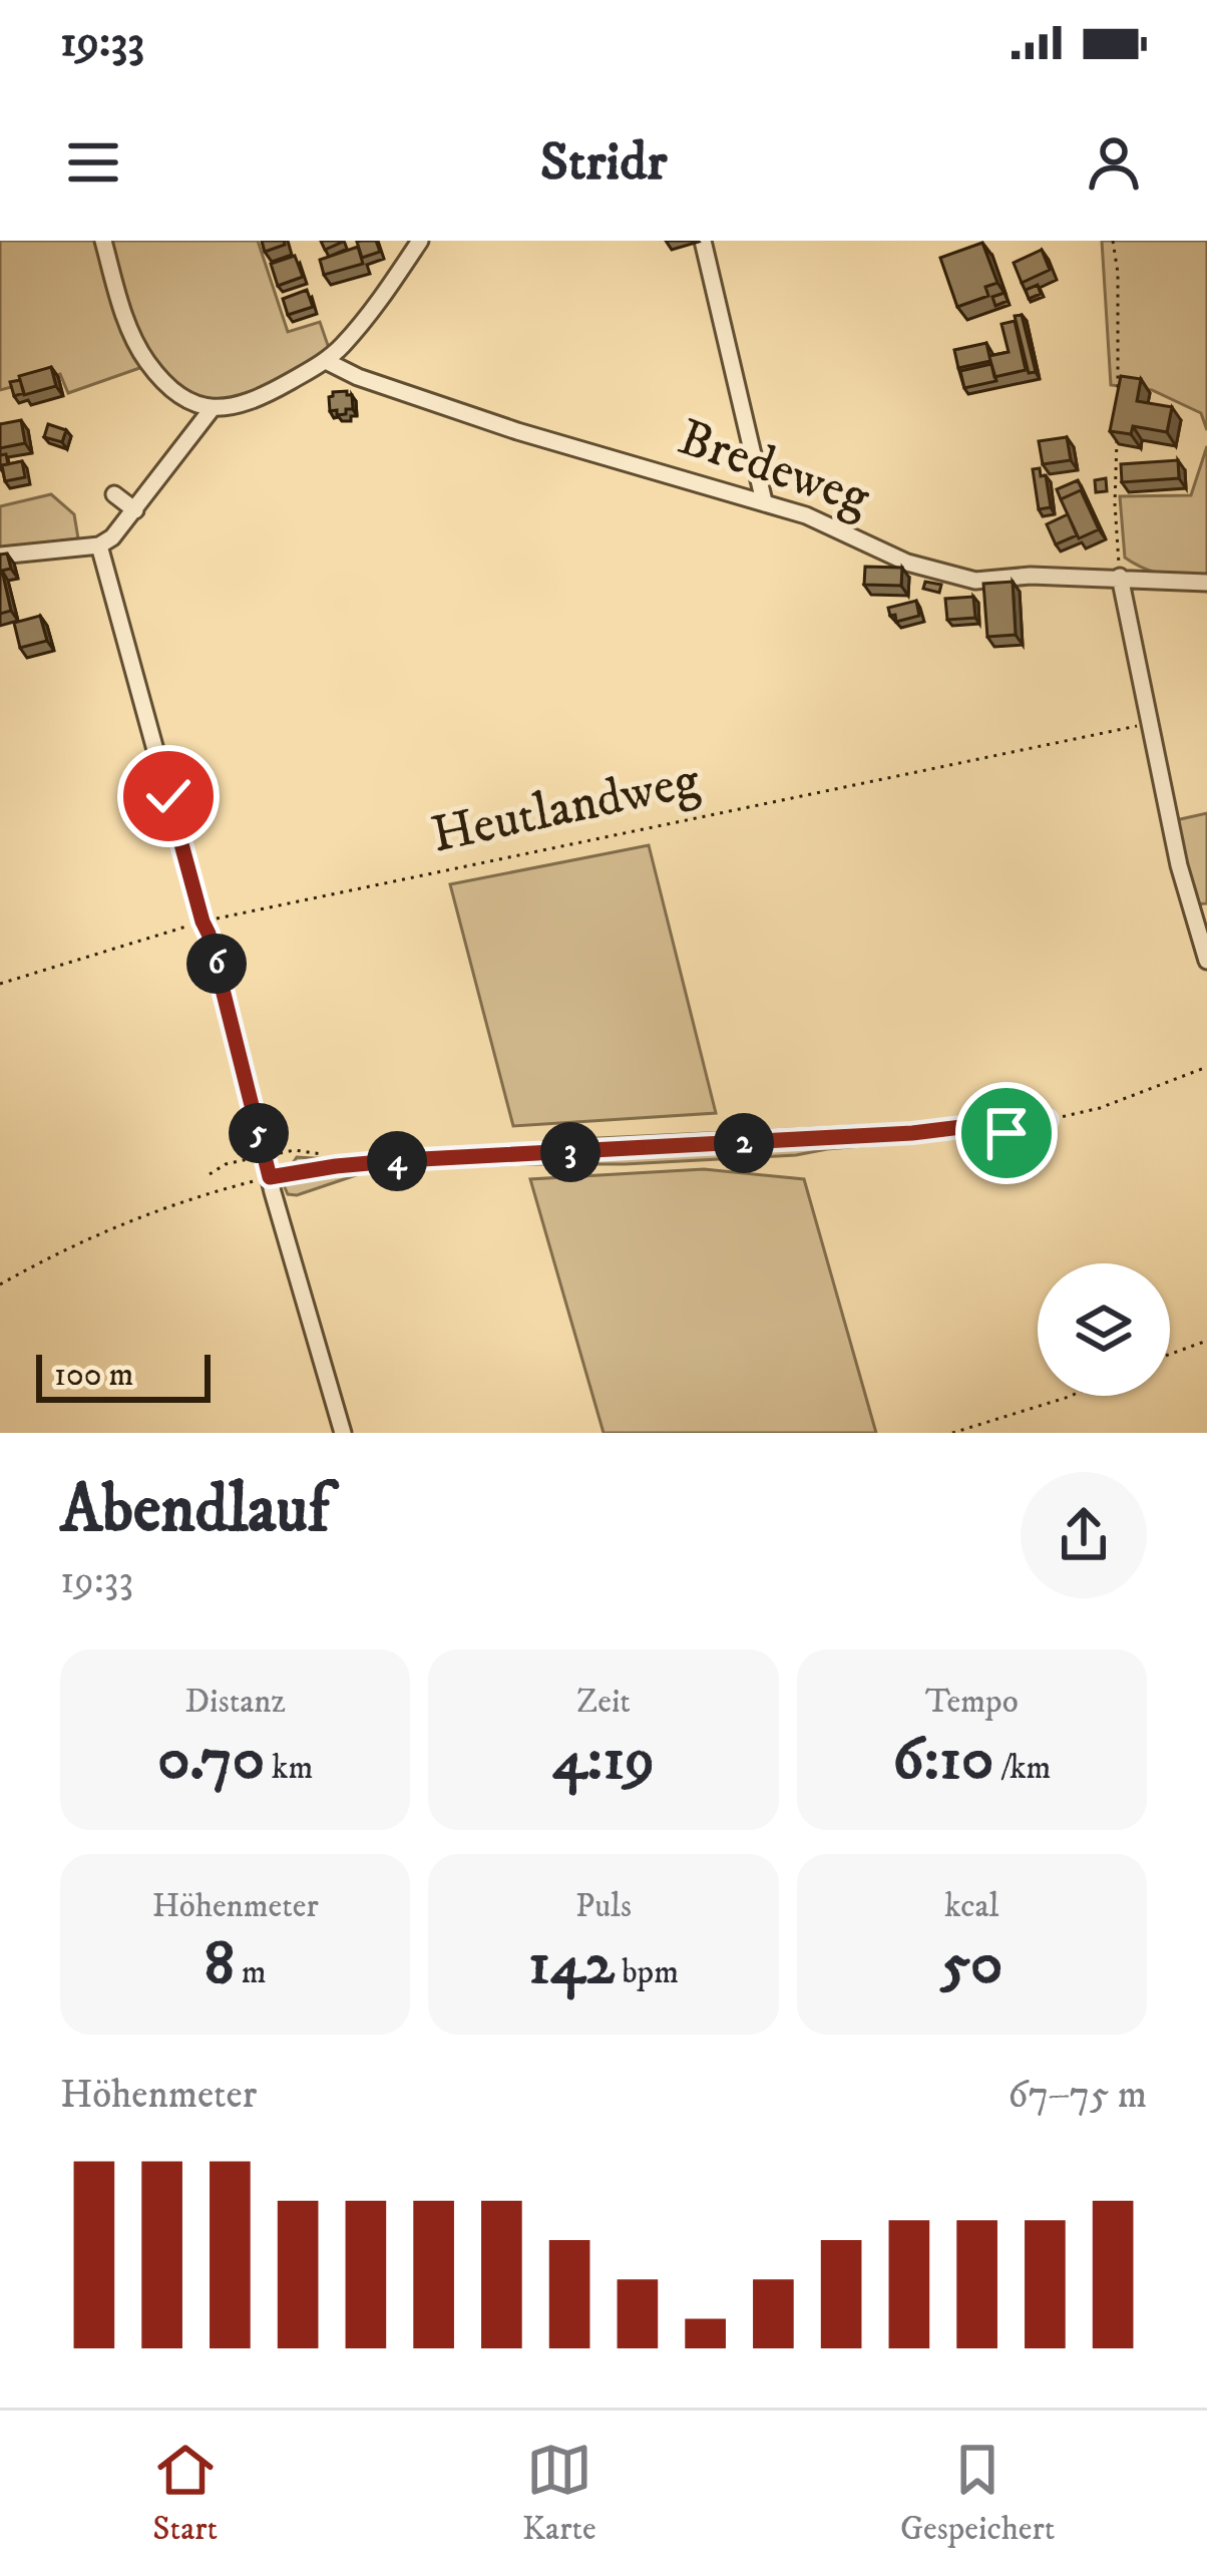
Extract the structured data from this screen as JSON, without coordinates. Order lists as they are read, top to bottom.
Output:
{
  "streets": {
    "street": ["Bredeweg"],
    "path": ["Heutlandweg"]
  },
  "scale_bar": "100 m",
  "page": {
    "status": "19:33",
    "header": "Stridr",
    "pins": [
      "6",
      "5",
      "2",
      "3",
      "4"
    ],
    "scale": "100 m",
    "heading": ["Abendlauf", "19:33"],
    "stats": [
      ["Distanz", "0.70 km"],
      ["Zeit", "4:19"],
      ["Tempo", "6:10 /km"],
      ["Höhenmeter", "8 m"],
      ["Puls", "142 bpm"],
      ["kcal", "50"]
    ],
    "chart": ["Höhenmeter", "67–75 m"],
    "tabs": ["Start", "Karte", "Gespeichert"]
  }
}
